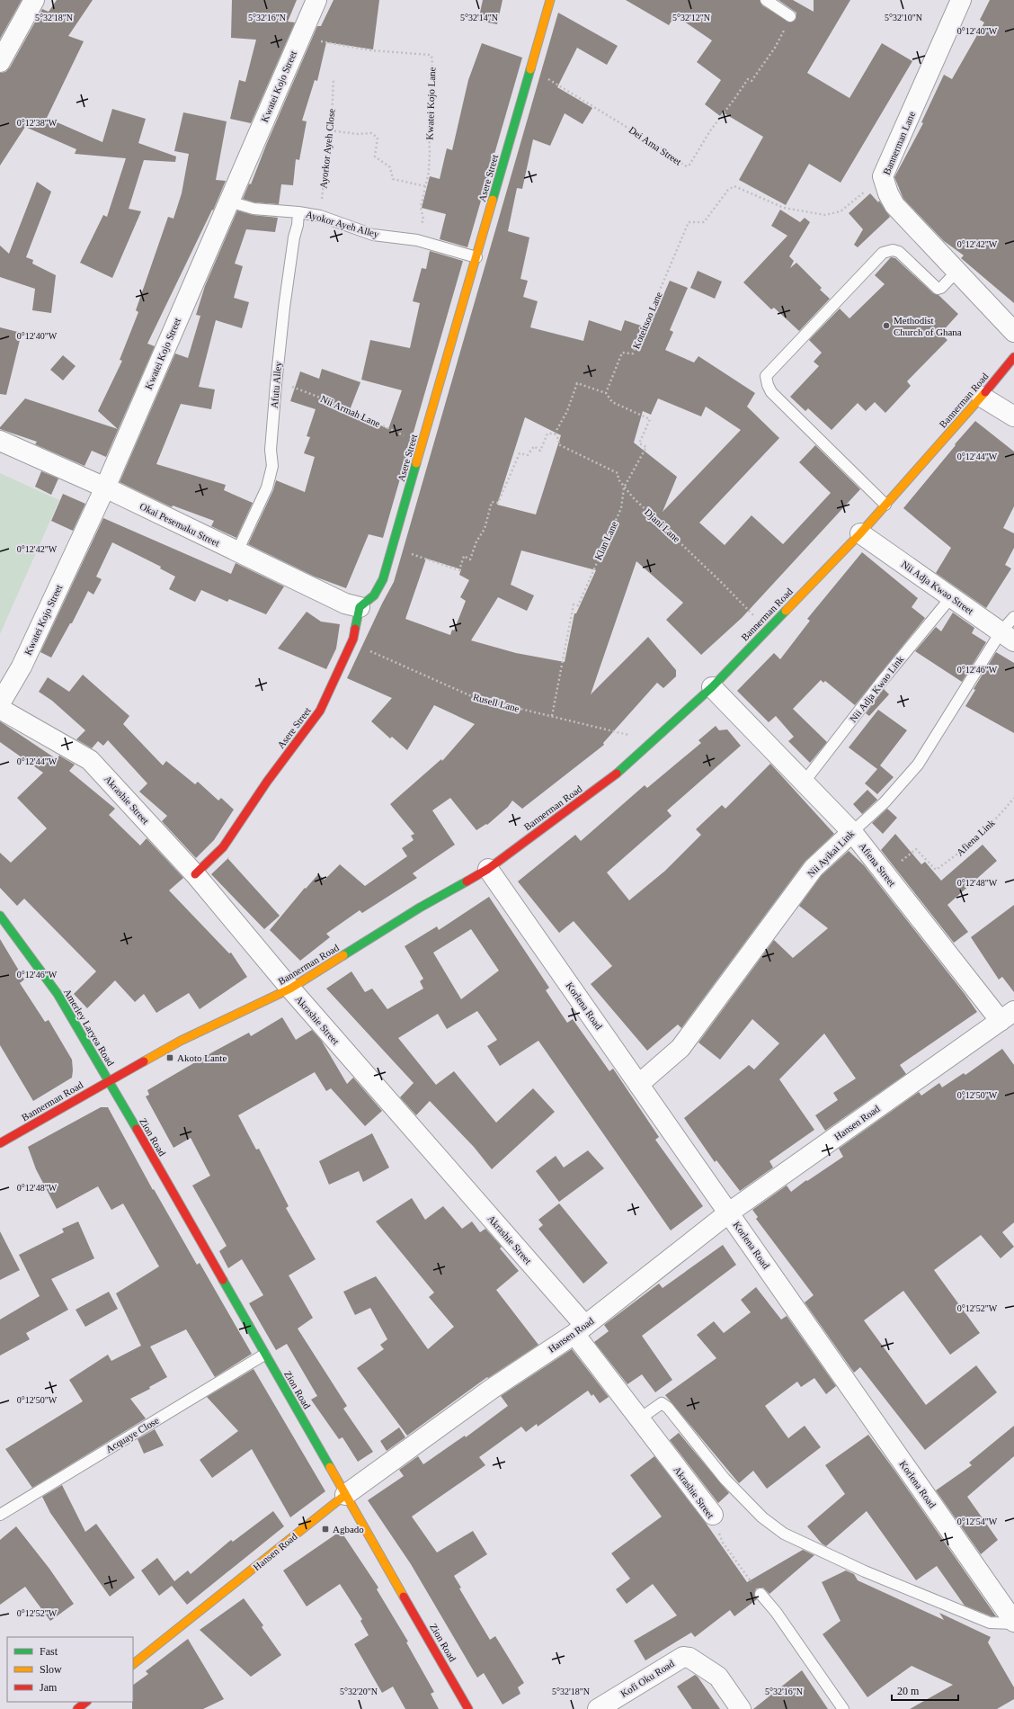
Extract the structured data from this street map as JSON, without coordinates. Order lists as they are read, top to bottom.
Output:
{
  "streets": {
    "street": [
      "Kwatei Kojo Street",
      "Bannerman Lane",
      "Asere Street",
      "Bannerman Road",
      "Okai Pesemaku Street",
      "Nii Adja Kwao Street",
      "Akrashie Street",
      "Nii Ayikai Link",
      "Afiena Street",
      "Korlena Road",
      "Amerley Laryea Road",
      "Hansen Road",
      "Zion Road",
      "Kofi Oku Road"
    ],
    "lane": [
      "Ayokor Ayeh Alley",
      "Afutu Alley",
      "Nii Adja Kwao Link",
      "Acquaye Close"
    ],
    "path": [
      "Kwatei Kojo Lane",
      "Dei Ama Street",
      "Ayorkor Ayeh Close",
      "Koteitsoo Lane",
      "Nii Armah Lane",
      "Djani Lane",
      "Klan Lane",
      "Rusell Lane",
      "Afiena Link"
    ]
  },
  "crossings": [
    ["Kwatei Kojo Street", "Kwatei Kojo Lane"],
    ["Kwatei Kojo Street", "Ayokor Ayeh Alley"],
    ["Kwatei Kojo Street", "Okai Pesemaku Street"],
    ["Kwatei Kojo Lane", "Ayokor Ayeh Alley"],
    ["Bannerman Lane", "Koteitsoo Lane"],
    ["Dei Ama Street", "Asere Street"],
    ["Ayorkor Ayeh Close", "Ayokor Ayeh Alley"],
    ["Asere Street", "Ayokor Ayeh Alley"],
    ["Asere Street", "Nii Armah Lane"],
    ["Asere Street", "Okai Pesemaku Street"],
    ["Asere Street", "Rusell Lane"],
    ["Asere Street", "Akrashie Street"],
    ["Ayokor Ayeh Alley", "Afutu Alley"],
    ["Koteitsoo Lane", "Klan Lane"],
    ["Afutu Alley", "Nii Armah Lane"],
    ["Afutu Alley", "Okai Pesemaku Street"],
    ["Bannerman Road", "Djani Lane"],
    ["Bannerman Road", "Nii Adja Kwao Street"],
    ["Bannerman Road", "Rusell Lane"],
    ["Bannerman Road", "Akrashie Street"],
    ["Bannerman Road", "Afiena Street"],
    ["Bannerman Road", "Korlena Road"],
    ["Bannerman Road", "Amerley Laryea Road"],
    ["Bannerman Road", "Zion Road"],
    ["Djani Lane", "Klan Lane"],
    ["Klan Lane", "Rusell Lane"],
    ["Nii Adja Kwao Street", "Nii Adja Kwao Link"],
    ["Nii Adja Kwao Street", "Nii Ayikai Link"],
    ["Nii Adja Kwao Link", "Afiena Street"],
    ["Akrashie Street", "Hansen Road"],
    ["Afiena Link", "Afiena Street"],
    ["Nii Ayikai Link", "Afiena Street"],
    ["Nii Ayikai Link", "Korlena Road"],
    ["Afiena Street", "Hansen Road"],
    ["Korlena Road", "Hansen Road"],
    ["Amerley Laryea Road", "Zion Road"],
    ["Hansen Road", "Zion Road"],
    ["Zion Road", "Acquaye Close"]
  ],
  "places": {
    "other": ["Methodist Church of Ghana"],
    "transit": ["Akoto Lante", "Agbado"]
  },
  "legend": ["Fast", "Slow", "Jam"],
  "scale_bar": "20 m",
  "coordinates": [
    "5°32'18\"N",
    "5°32'16\"N",
    "5°32'14\"N",
    "5°32'12\"N",
    "5°32'10\"N",
    "0°12'40\"W",
    "0°12'38\"W",
    "0°12'42\"W",
    "0°12'44\"W",
    "0°12'46\"W",
    "0°12'48\"W",
    "0°12'50\"W",
    "0°12'52\"W",
    "0°12'54\"W",
    "5°32'20\"N"
  ]
}
